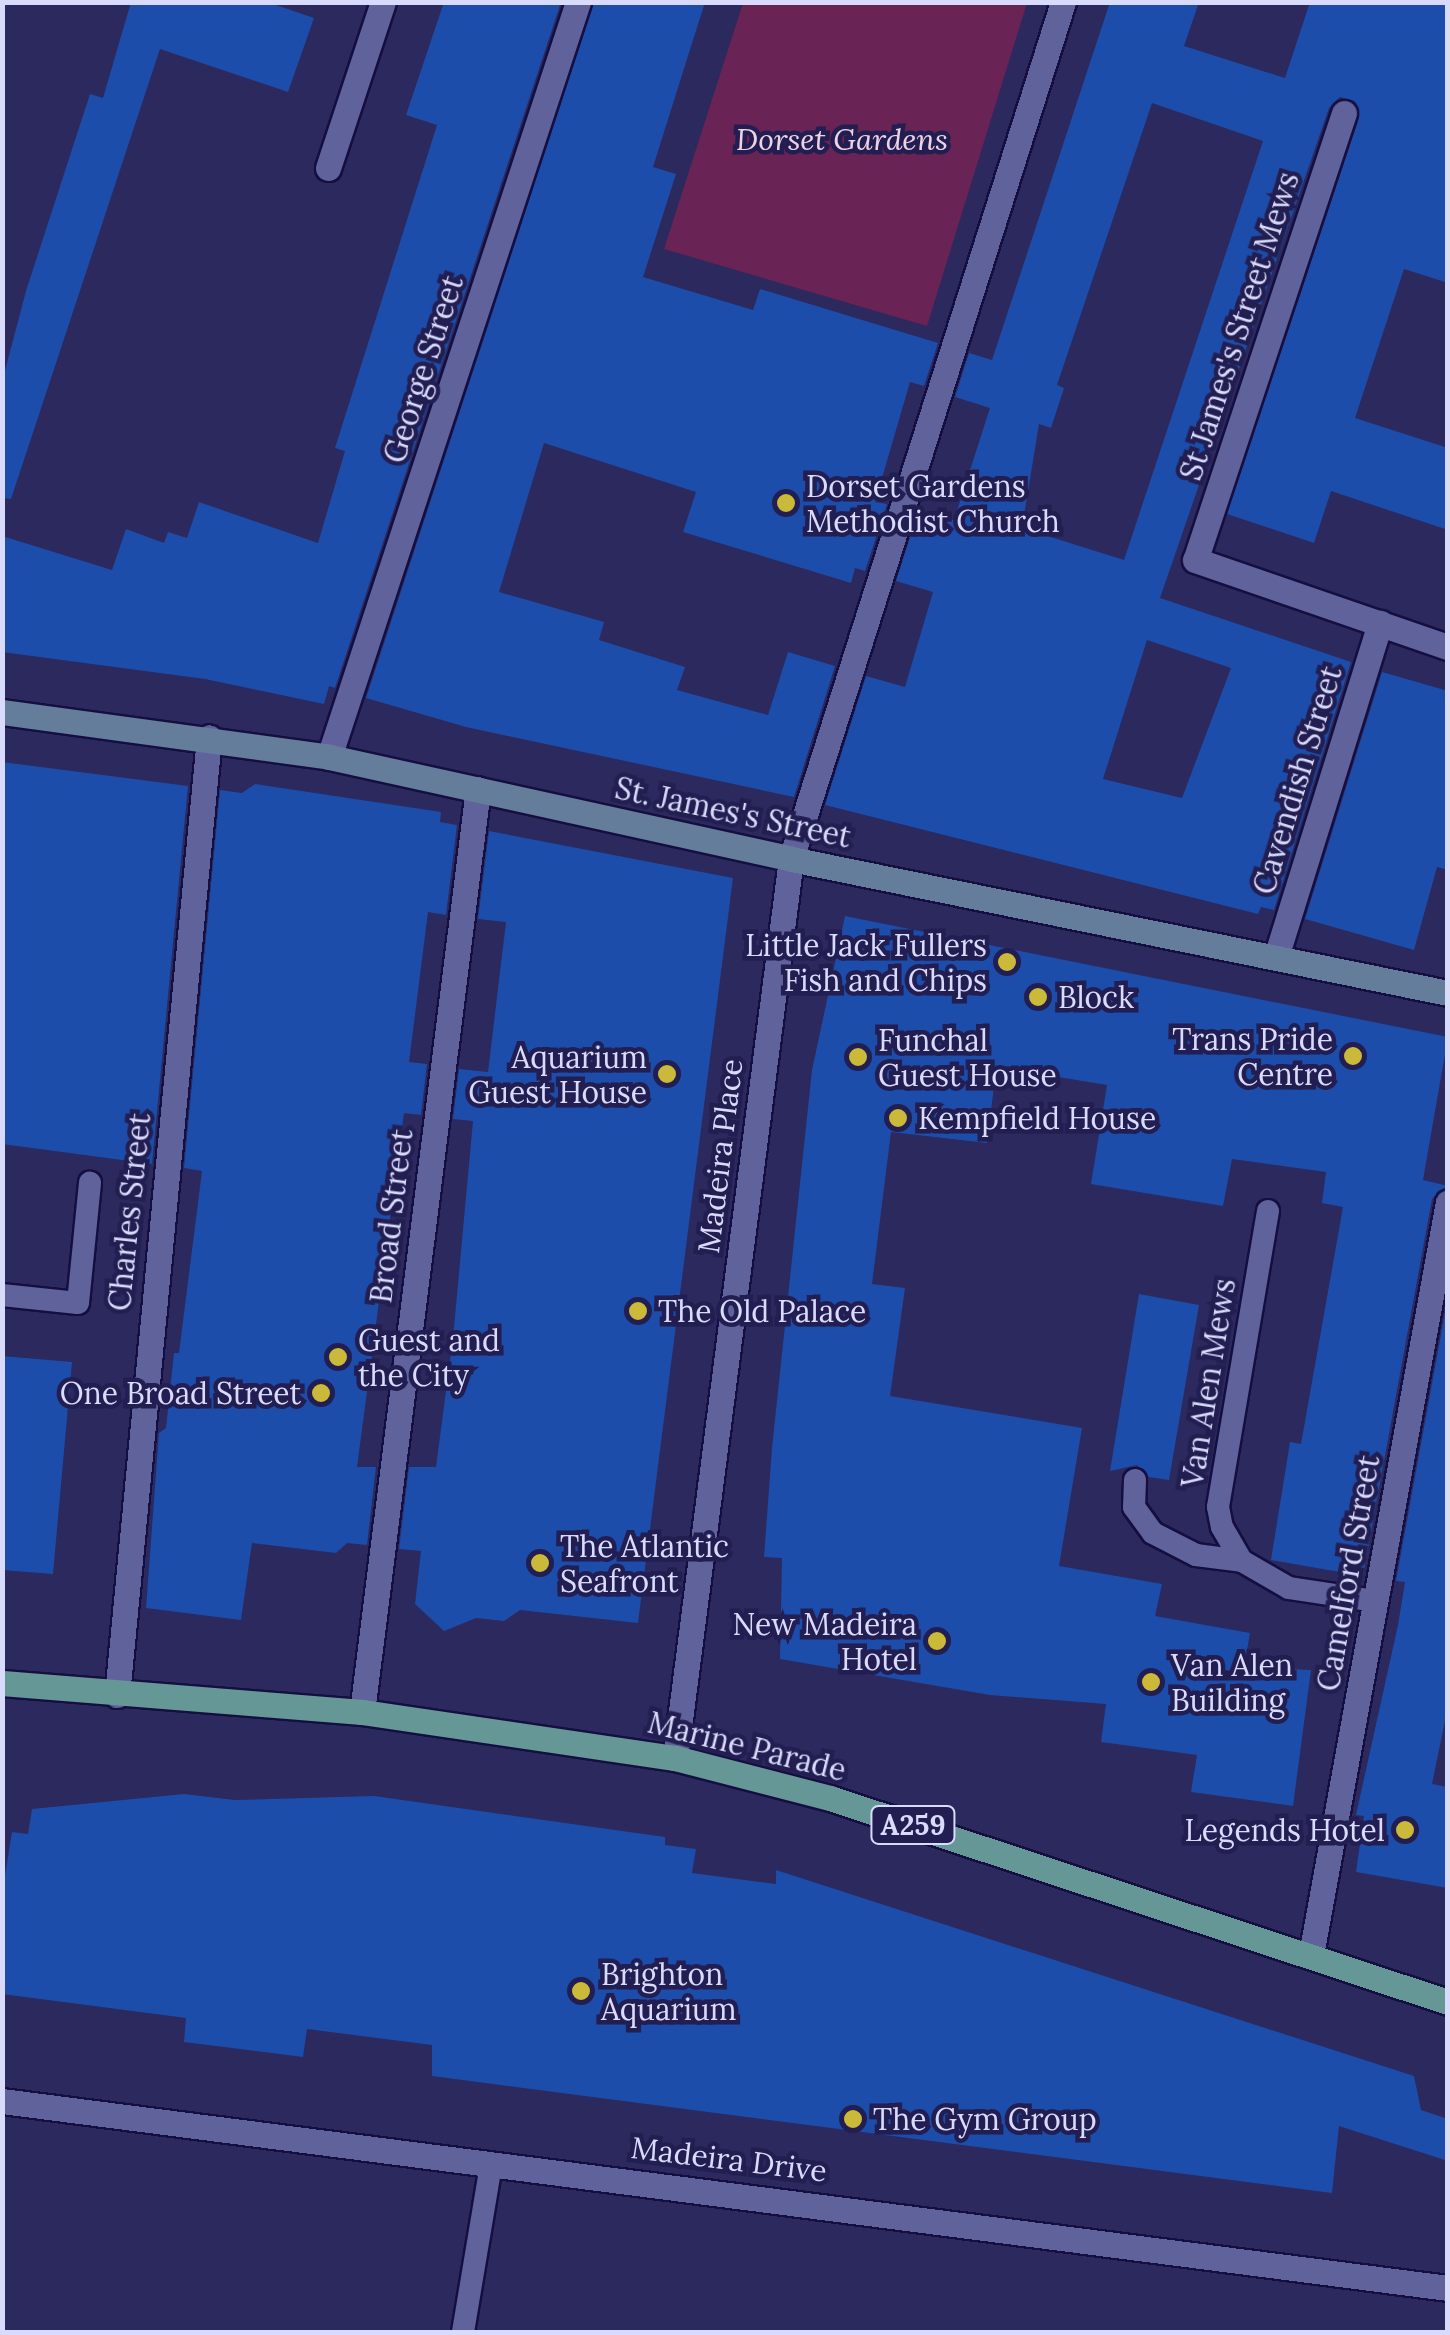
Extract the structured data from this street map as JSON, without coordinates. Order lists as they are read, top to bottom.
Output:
{
  "streets": {
    "main road": ["St. James's Street", "Marine Parade", "A259"],
    "street": [
      "St James's Street Mews",
      "George Street",
      "Cavendish Street",
      "Madeira Place",
      "Charles Street",
      "Broad Street",
      "Camelford Street",
      "Madeira Drive"
    ],
    "lane": ["Van Alen Mews"]
  },
  "crossings": [
    ["St James's Street Mews", "Cavendish Street"],
    ["George Street", "St. James's Street"],
    ["Cavendish Street", "St. James's Street"],
    ["St. James's Street", "Madeira Place"],
    ["St. James's Street", "Charles Street"],
    ["St. James's Street", "Broad Street"],
    ["Madeira Place", "Marine Parade"],
    ["Charles Street", "Marine Parade"],
    ["Broad Street", "Marine Parade"],
    ["Van Alen Mews", "Camelford Street"],
    ["Camelford Street", "Marine Parade"]
  ],
  "parks": ["Dorset Gardens"],
  "places": [
    "Dorset Gardens Methodist Church",
    "Little Jack Fullers Fish and Chips",
    "Block",
    "Trans Pride Centre",
    "Funchal Guest House",
    "Aquarium Guest House",
    "Kempfield House",
    "The Old Palace",
    "Guest and the City",
    "One Broad Street",
    "The Atlantic Seafront",
    "New Madeira Hotel",
    "Van Alen Building",
    "Legends Hotel",
    "Brighton Aquarium",
    "The Gym Group"
  ]
}
